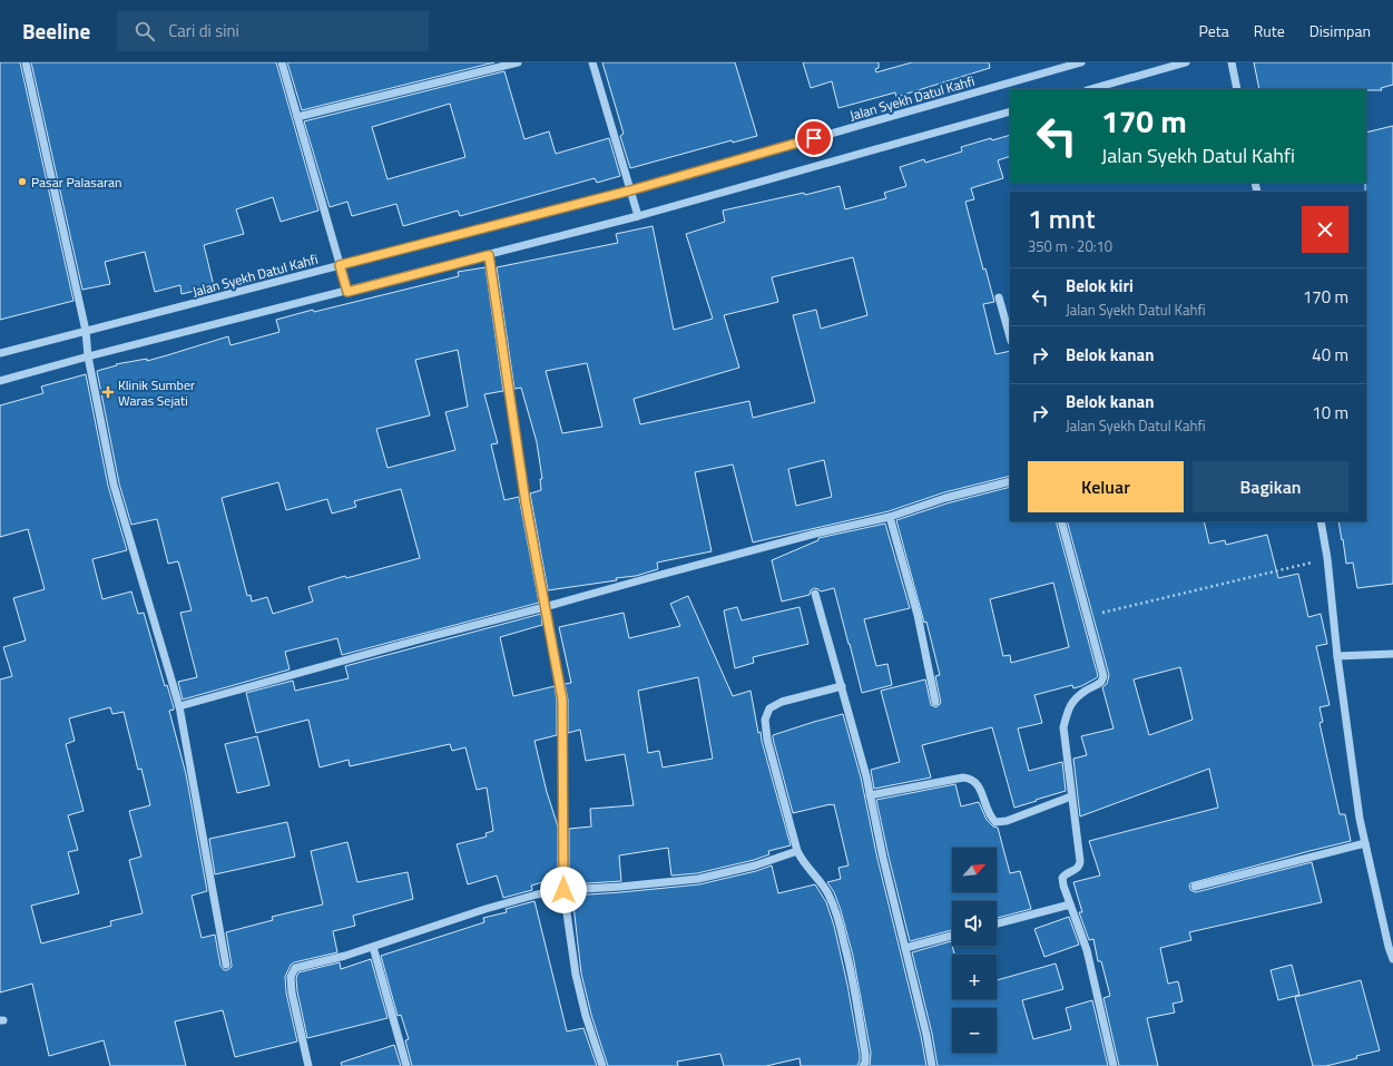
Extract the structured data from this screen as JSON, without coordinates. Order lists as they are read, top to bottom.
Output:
{
  "streets": {
    "street": ["Jalan Syekh Datul Kahfi"]
  },
  "places": {
    "other": ["Pasar Palasaran"],
    "health": ["Klinik Sumber Waras Sejati"]
  },
  "north": "top right",
  "page": {
    "header": "Beeline",
    "search": "Cari di sini",
    "nav": ["Peta", "Rute", "Disimpan"],
    "turn": ["170 m", "Jalan Syekh Datul Kahfi"],
    "heading": ["1 mnt", "350 m · 20:10"],
    "list": [
      {
        "name": "Belok kiri",
        "note": "Jalan Syekh Datul Kahfi",
        "value": "170 m"
      },
      {
        "name": "Belok kanan",
        "value": "40 m"
      },
      {
        "name": "Belok kanan",
        "note": "Jalan Syekh Datul Kahfi",
        "value": "10 m"
      }
    ],
    "buttons": ["Keluar", "Bagikan"],
    "map_buttons": ["+", "−"]
  }
}
